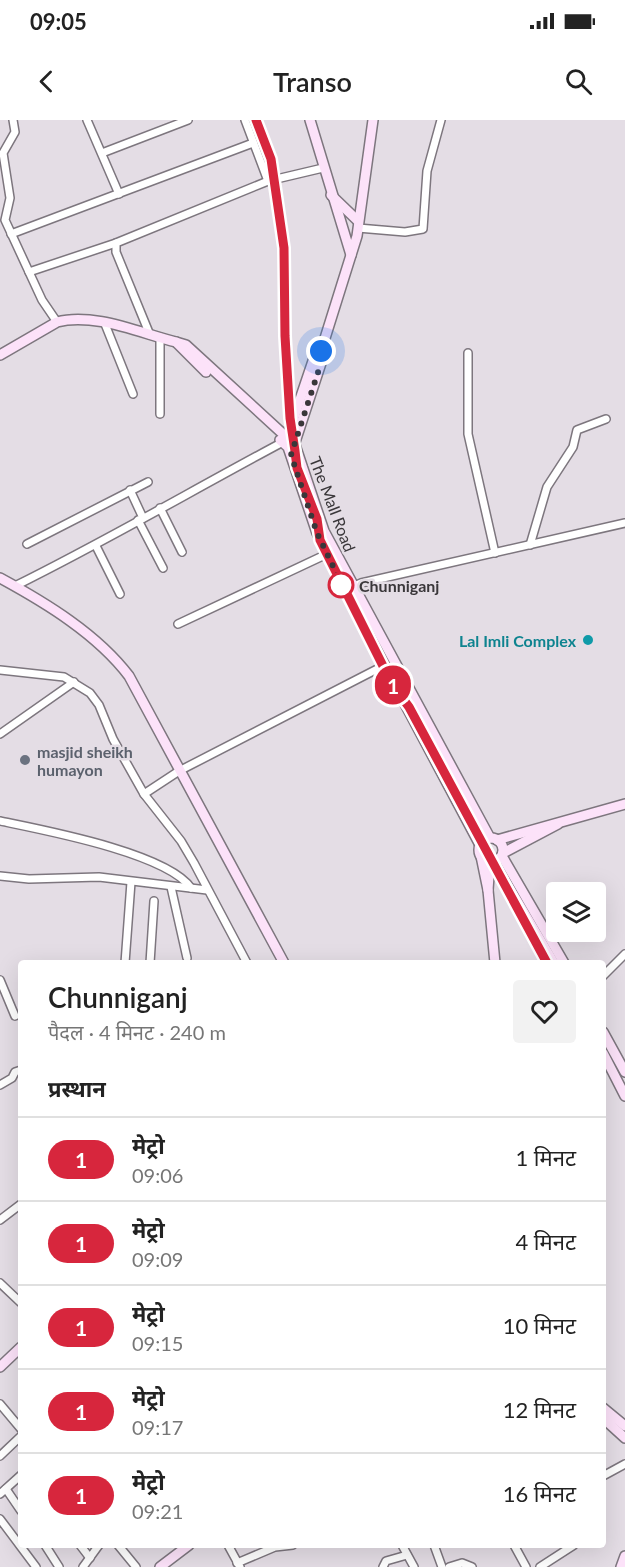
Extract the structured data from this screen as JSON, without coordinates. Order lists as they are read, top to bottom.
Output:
{
  "streets": {
    "main road": ["The Mall Road"]
  },
  "places": ["Chunniganj", "Lal Imli Complex", "masjid sheikh humayon"],
  "lines": ["metro line 1"],
  "page": {
    "status": "09:05",
    "header": "Transo",
    "on_map": "1",
    "heading": [
      ["Chunniganj", "पैदल · 4 मिनट · 240 m"],
      "प्रस्थान"
    ],
    "list": [
      {
        "mark": "1",
        "name": "मेट्रो",
        "note": "09:06",
        "value": "1 मिनट"
      },
      {
        "mark": "1",
        "name": "मेट्रो",
        "note": "09:09",
        "value": "4 मिनट"
      },
      {
        "mark": "1",
        "name": "मेट्रो",
        "note": "09:15",
        "value": "10 मिनट"
      },
      {
        "mark": "1",
        "name": "मेट्रो",
        "note": "09:17",
        "value": "12 मिनट"
      },
      {
        "mark": "1",
        "name": "मेट्रो",
        "note": "09:21",
        "value": "16 मिनट"
      }
    ]
  }
}
